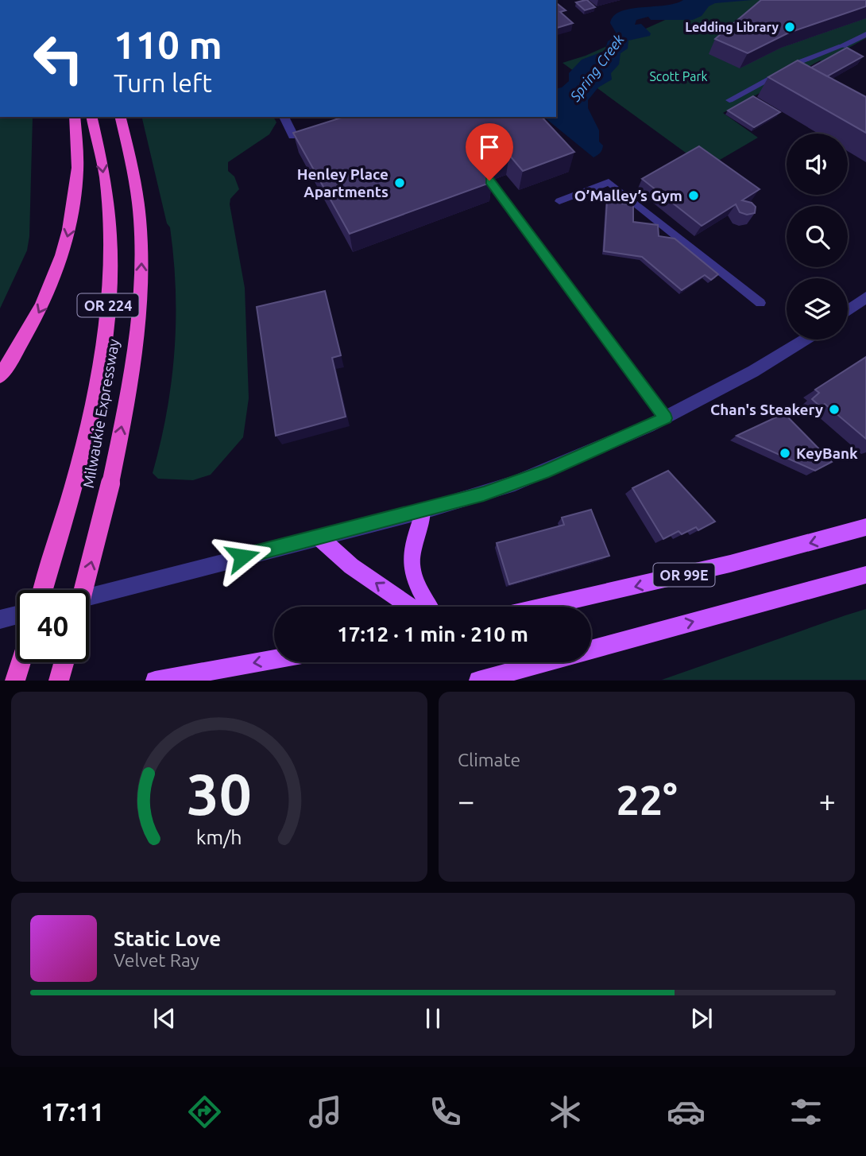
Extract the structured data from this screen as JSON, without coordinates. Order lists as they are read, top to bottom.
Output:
{
  "streets": {
    "highway": ["OR 224", "Milwaukie Expressway"],
    "main road": ["OR 99E"]
  },
  "water": ["Spring Creek"],
  "parks": ["Scott Park"],
  "places": [
    "Ledding Library",
    "Henley Place Apartments",
    "O’Malley’s Gym",
    "Chan's Steakery",
    "KeyBank"
  ],
  "page": {
    "turn": ["110 m", "Turn left"],
    "limit": "40",
    "trip": "17:12 · 1 min · 210 m",
    "tile": "Climate",
    "heat": ["−", "22°", "+"],
    "song": ["Static Love", "Velvet Ray"],
    "tabs": "17:11",
    "gauge": ["30", "km/h"]
  }
}
